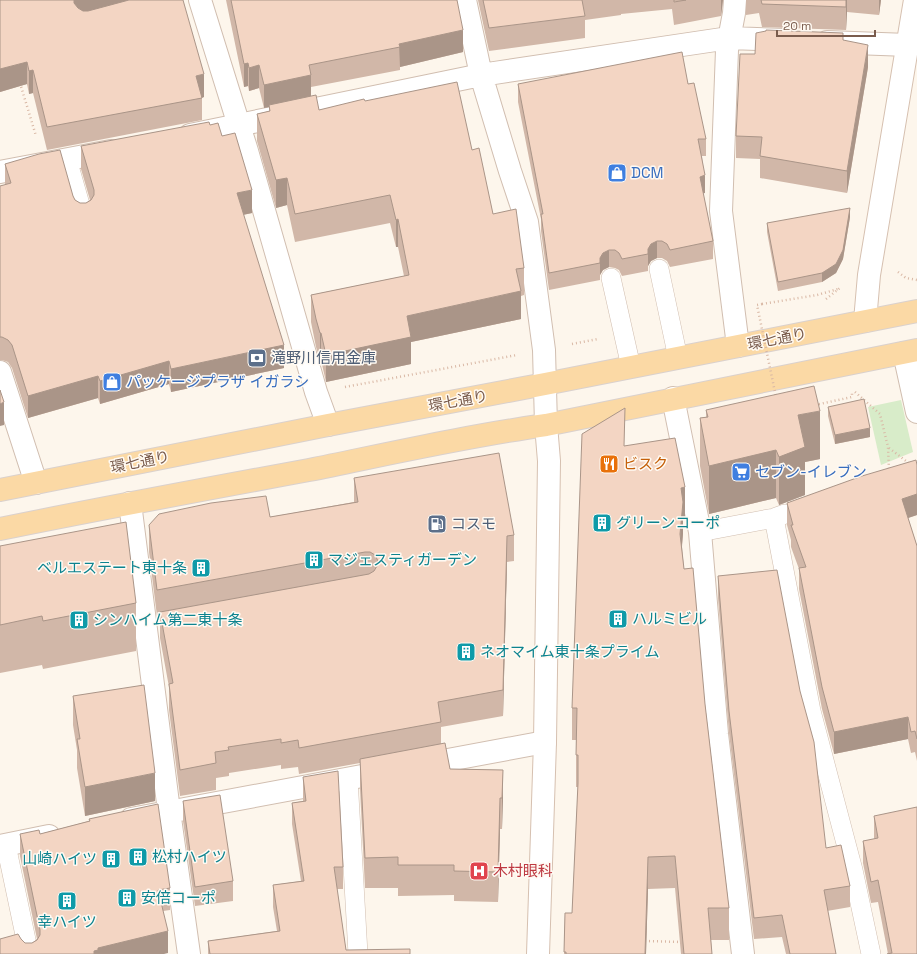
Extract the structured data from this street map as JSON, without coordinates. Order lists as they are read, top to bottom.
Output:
{
  "streets": {
    "main road": ["環七通り"]
  },
  "places": {
    "shop": ["DCM", "パッケージプラザ イガラシ"],
    "bank": ["滝野川信用金庫"],
    "restaurant": ["ビスク"],
    "supermarket": ["セブン-イレブン"],
    "building": [
      "グリーンコーポ",
      "マジェスティガーデン",
      "ベルエステート東十条",
      "ハルミビル",
      "シンハイム第二東十条",
      "ネオマイム東十条プライム",
      "松村ハイツ",
      "山崎ハイツ",
      "安倍コーポ",
      "幸ハイツ"
    ],
    "fuel station": ["コスモ"],
    "hospital": ["木村眼科"]
  },
  "scale_bar": "20 m"
}
